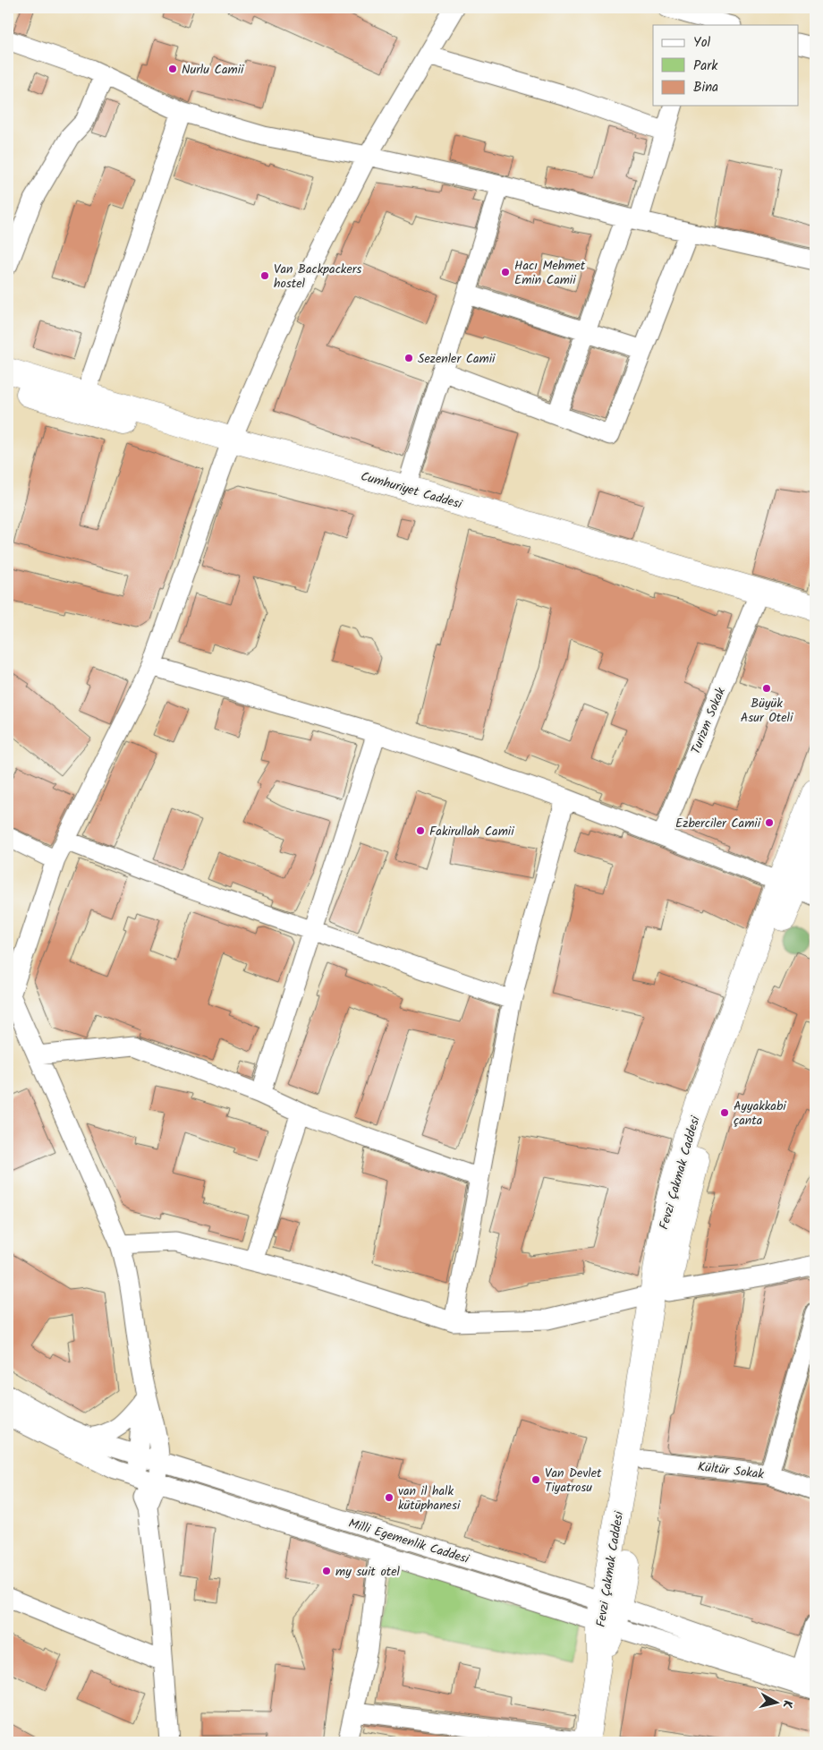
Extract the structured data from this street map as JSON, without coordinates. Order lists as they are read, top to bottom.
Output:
{
  "streets": {
    "main road": ["Cumhuriyet Caddesi", "Fevzi Çakmak Caddesi"],
    "street": ["Turizm Sokak", "Kültür Sokak", "Milli Egemenlik Caddesi"]
  },
  "crossings": [
    ["Cumhuriyet Caddesi", "Turizm Sokak"],
    ["Fevzi Çakmak Caddesi", "Kültür Sokak"],
    ["Fevzi Çakmak Caddesi", "Milli Egemenlik Caddesi"]
  ],
  "places": [
    "Nurlu Camii",
    "Hacı Mehmet Emin Camii",
    "Van Backpackers hostel",
    "Sezenler Camii",
    "Büyük Asur Oteli",
    "Ezberciler Camii",
    "Fakirullah Camii",
    "Ayyakkabi çanta",
    "Van Devlet Tiyatrosu",
    "van il halk kütüphanesi",
    "my suit otel"
  ],
  "legend": ["Yol", "Park", "Bina"],
  "north": "right"
}
